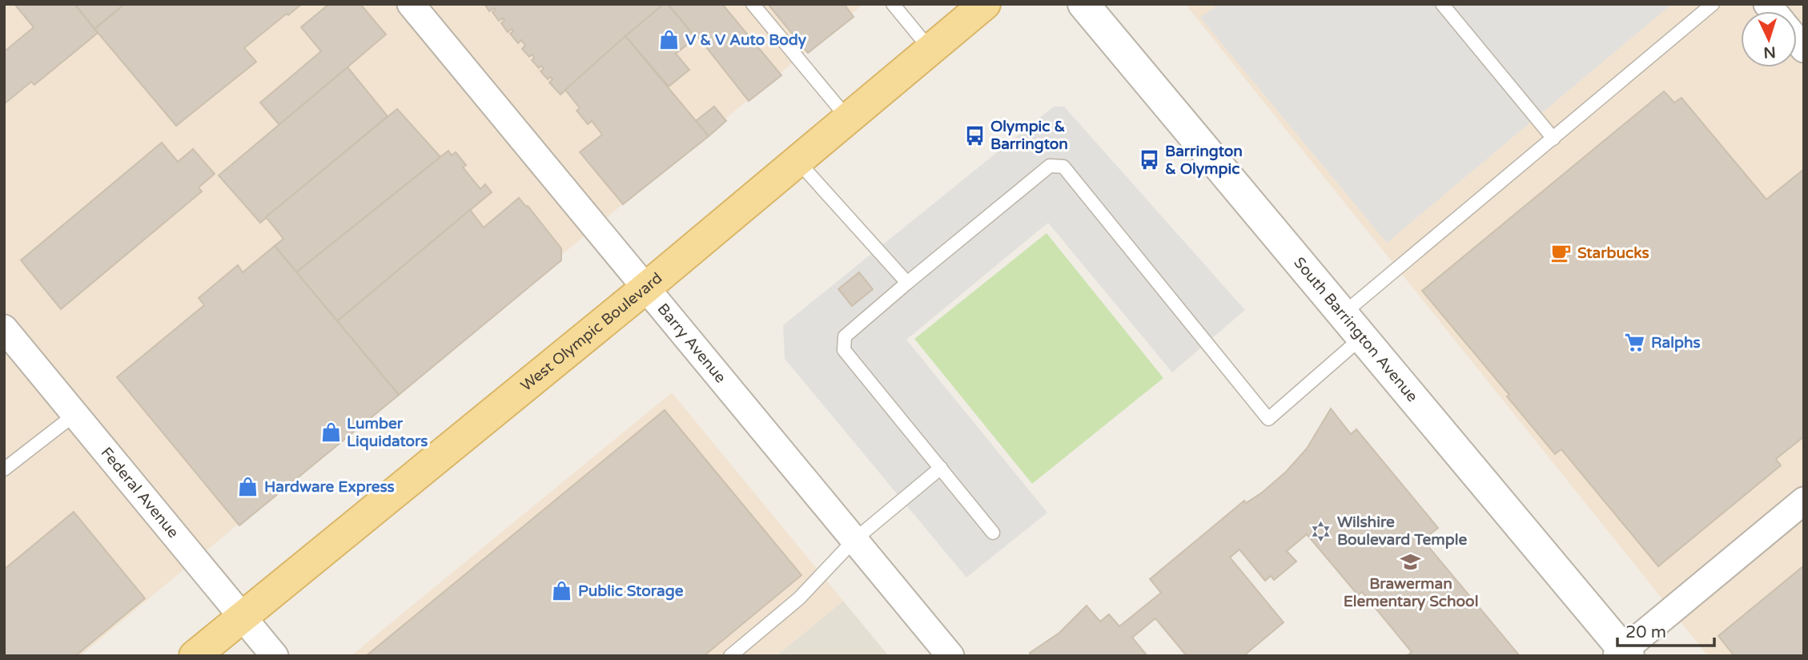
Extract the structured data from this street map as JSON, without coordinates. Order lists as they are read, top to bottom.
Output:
{
  "streets": {
    "main road": ["West Olympic Boulevard"],
    "street": ["South Barrington Avenue", "Barry Avenue", "Federal Avenue"]
  },
  "crossings": [
    ["West Olympic Boulevard", "Barry Avenue"],
    ["West Olympic Boulevard", "Federal Avenue"]
  ],
  "places": {
    "shop": [
      "V & V Auto Body",
      "Lumber Liquidators",
      "Hardware Express",
      "Public Storage"
    ],
    "bus stop": ["Olympic & Barrington", "Barrington & Olympic"],
    "cafe": ["Starbucks"],
    "supermarket": ["Ralphs"],
    "synagogue": ["Wilshire Boulevard Temple"],
    "school or university": ["Brawerman Elementary School"]
  },
  "scale_bar": "20 m",
  "north": "bottom"
}
